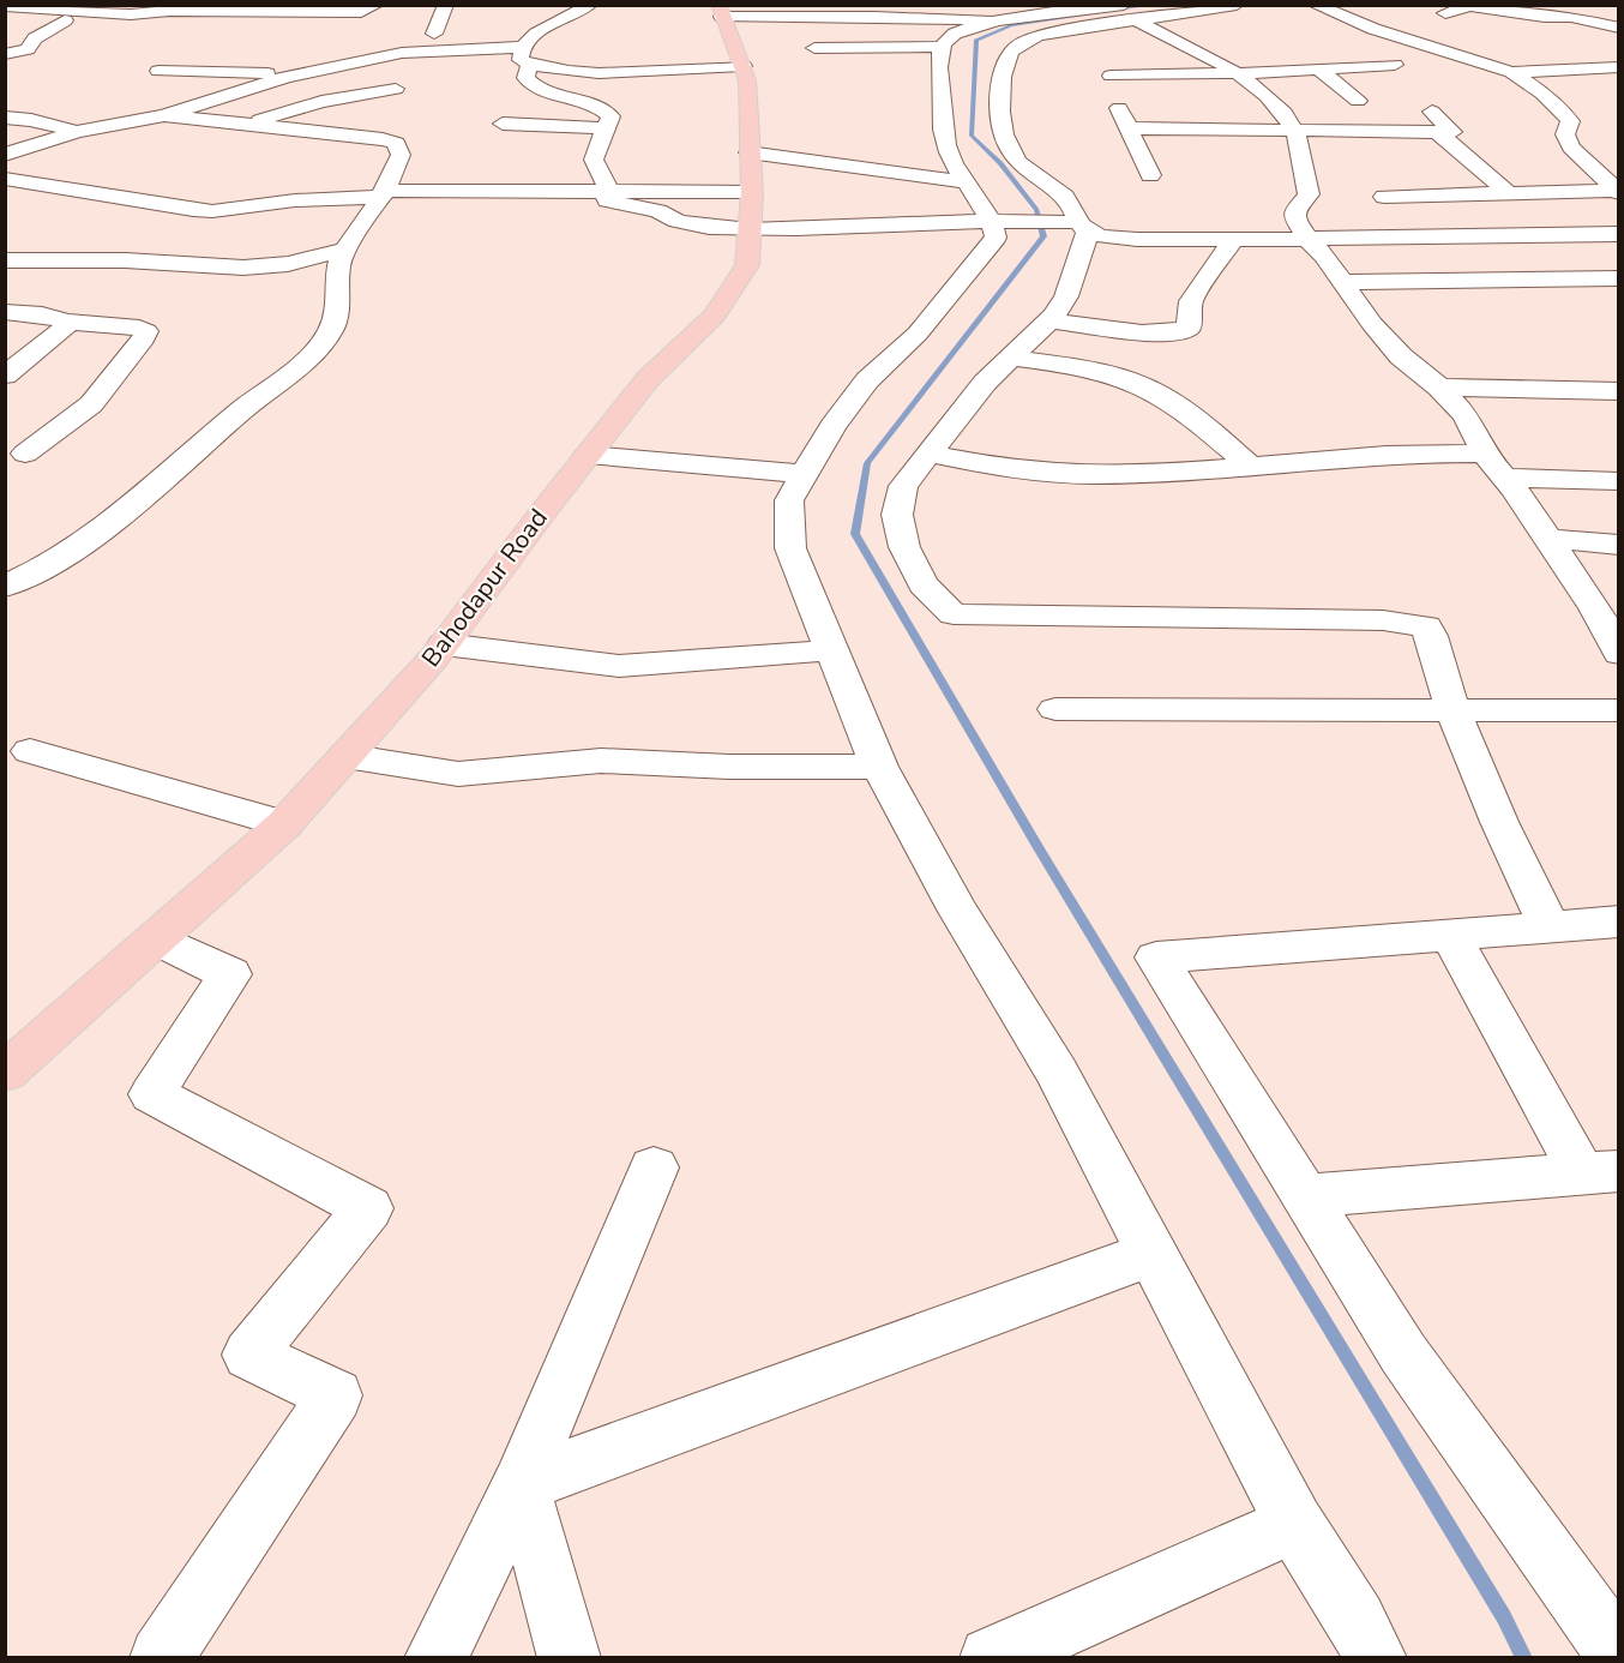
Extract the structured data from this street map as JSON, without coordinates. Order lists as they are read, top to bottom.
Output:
{
  "streets": {
    "main road": ["Bahodapur Road"]
  }
}
